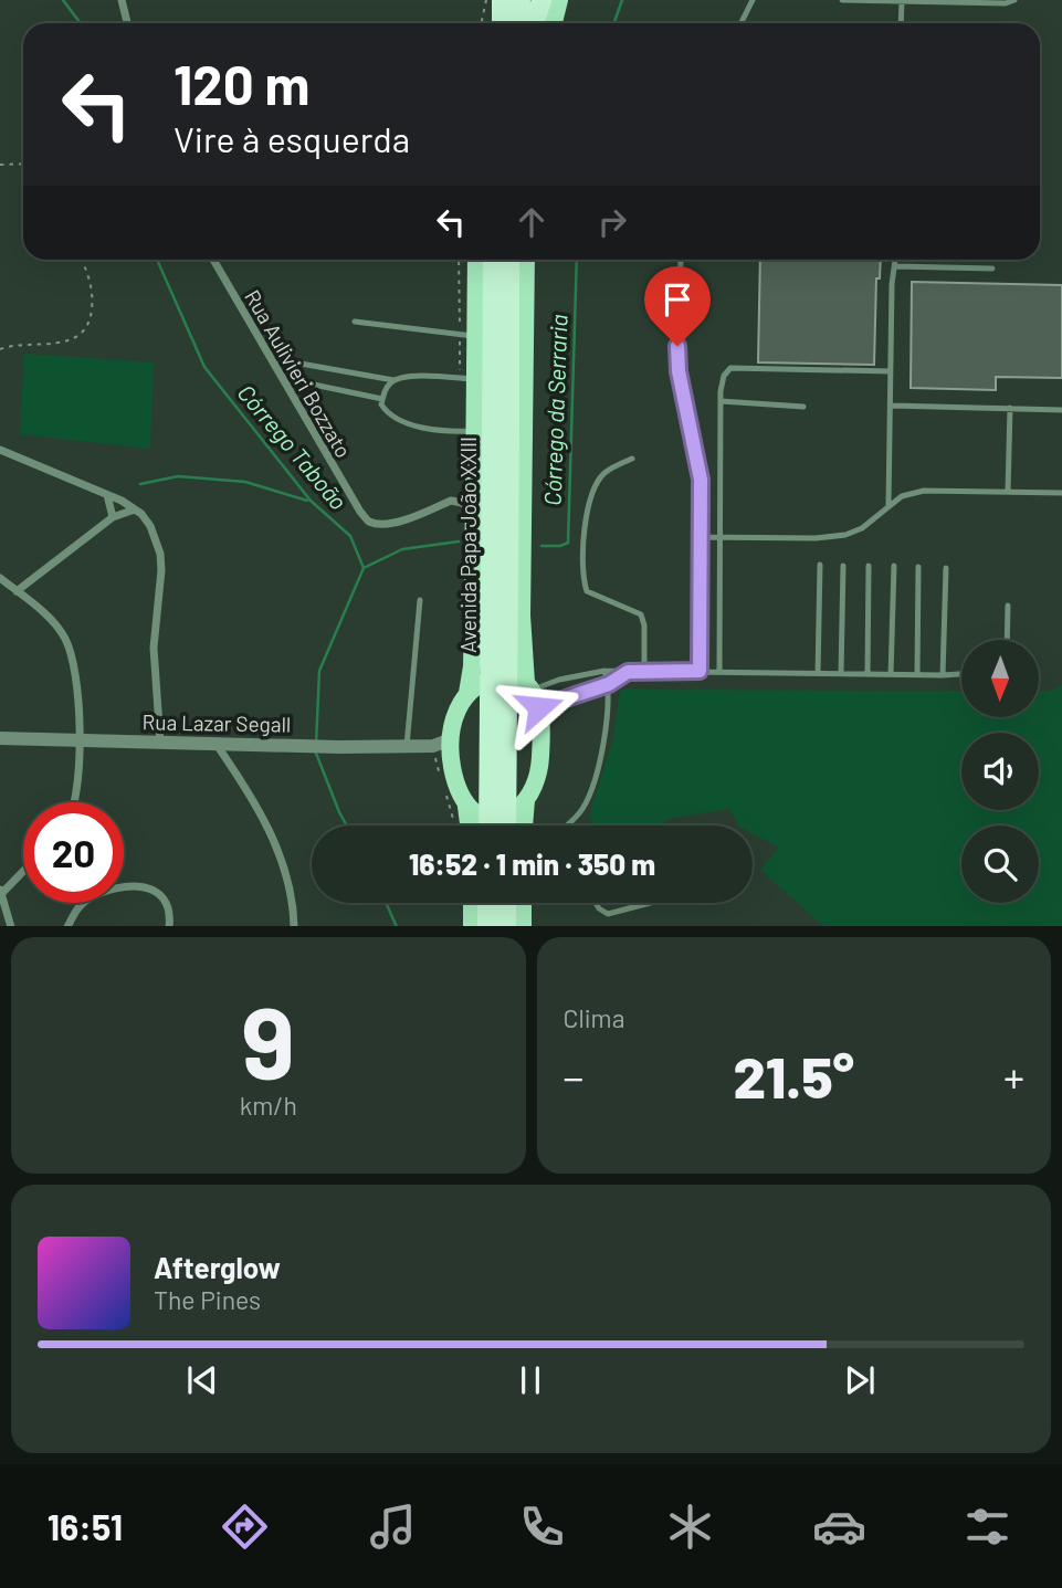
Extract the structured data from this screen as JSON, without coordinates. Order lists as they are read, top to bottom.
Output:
{
  "streets": {
    "highway": ["Avenida Papa João XXIII"],
    "street": ["Rua Aulivieri Bozzato", "Rua Lazar Segall"]
  },
  "crossings": [
    ["Rua Aulivieri Bozzato", "Avenida Papa João XXIII"],
    ["Avenida Papa João XXIII", "Rua Lazar Segall"]
  ],
  "water": ["Córrego da Serraria", "Córrego Taboão"],
  "north": "bottom",
  "page": {
    "turn": ["120 m", "Vire à esquerda"],
    "limit": "20",
    "trip": "16:52 · 1 min · 350 m",
    "tile": [
      ["9", "km/h"],
      "Clima"
    ],
    "heat": ["−", "21.5°", "+"],
    "song": ["Afterglow", "The Pines"],
    "tabs": "16:51"
  }
}
